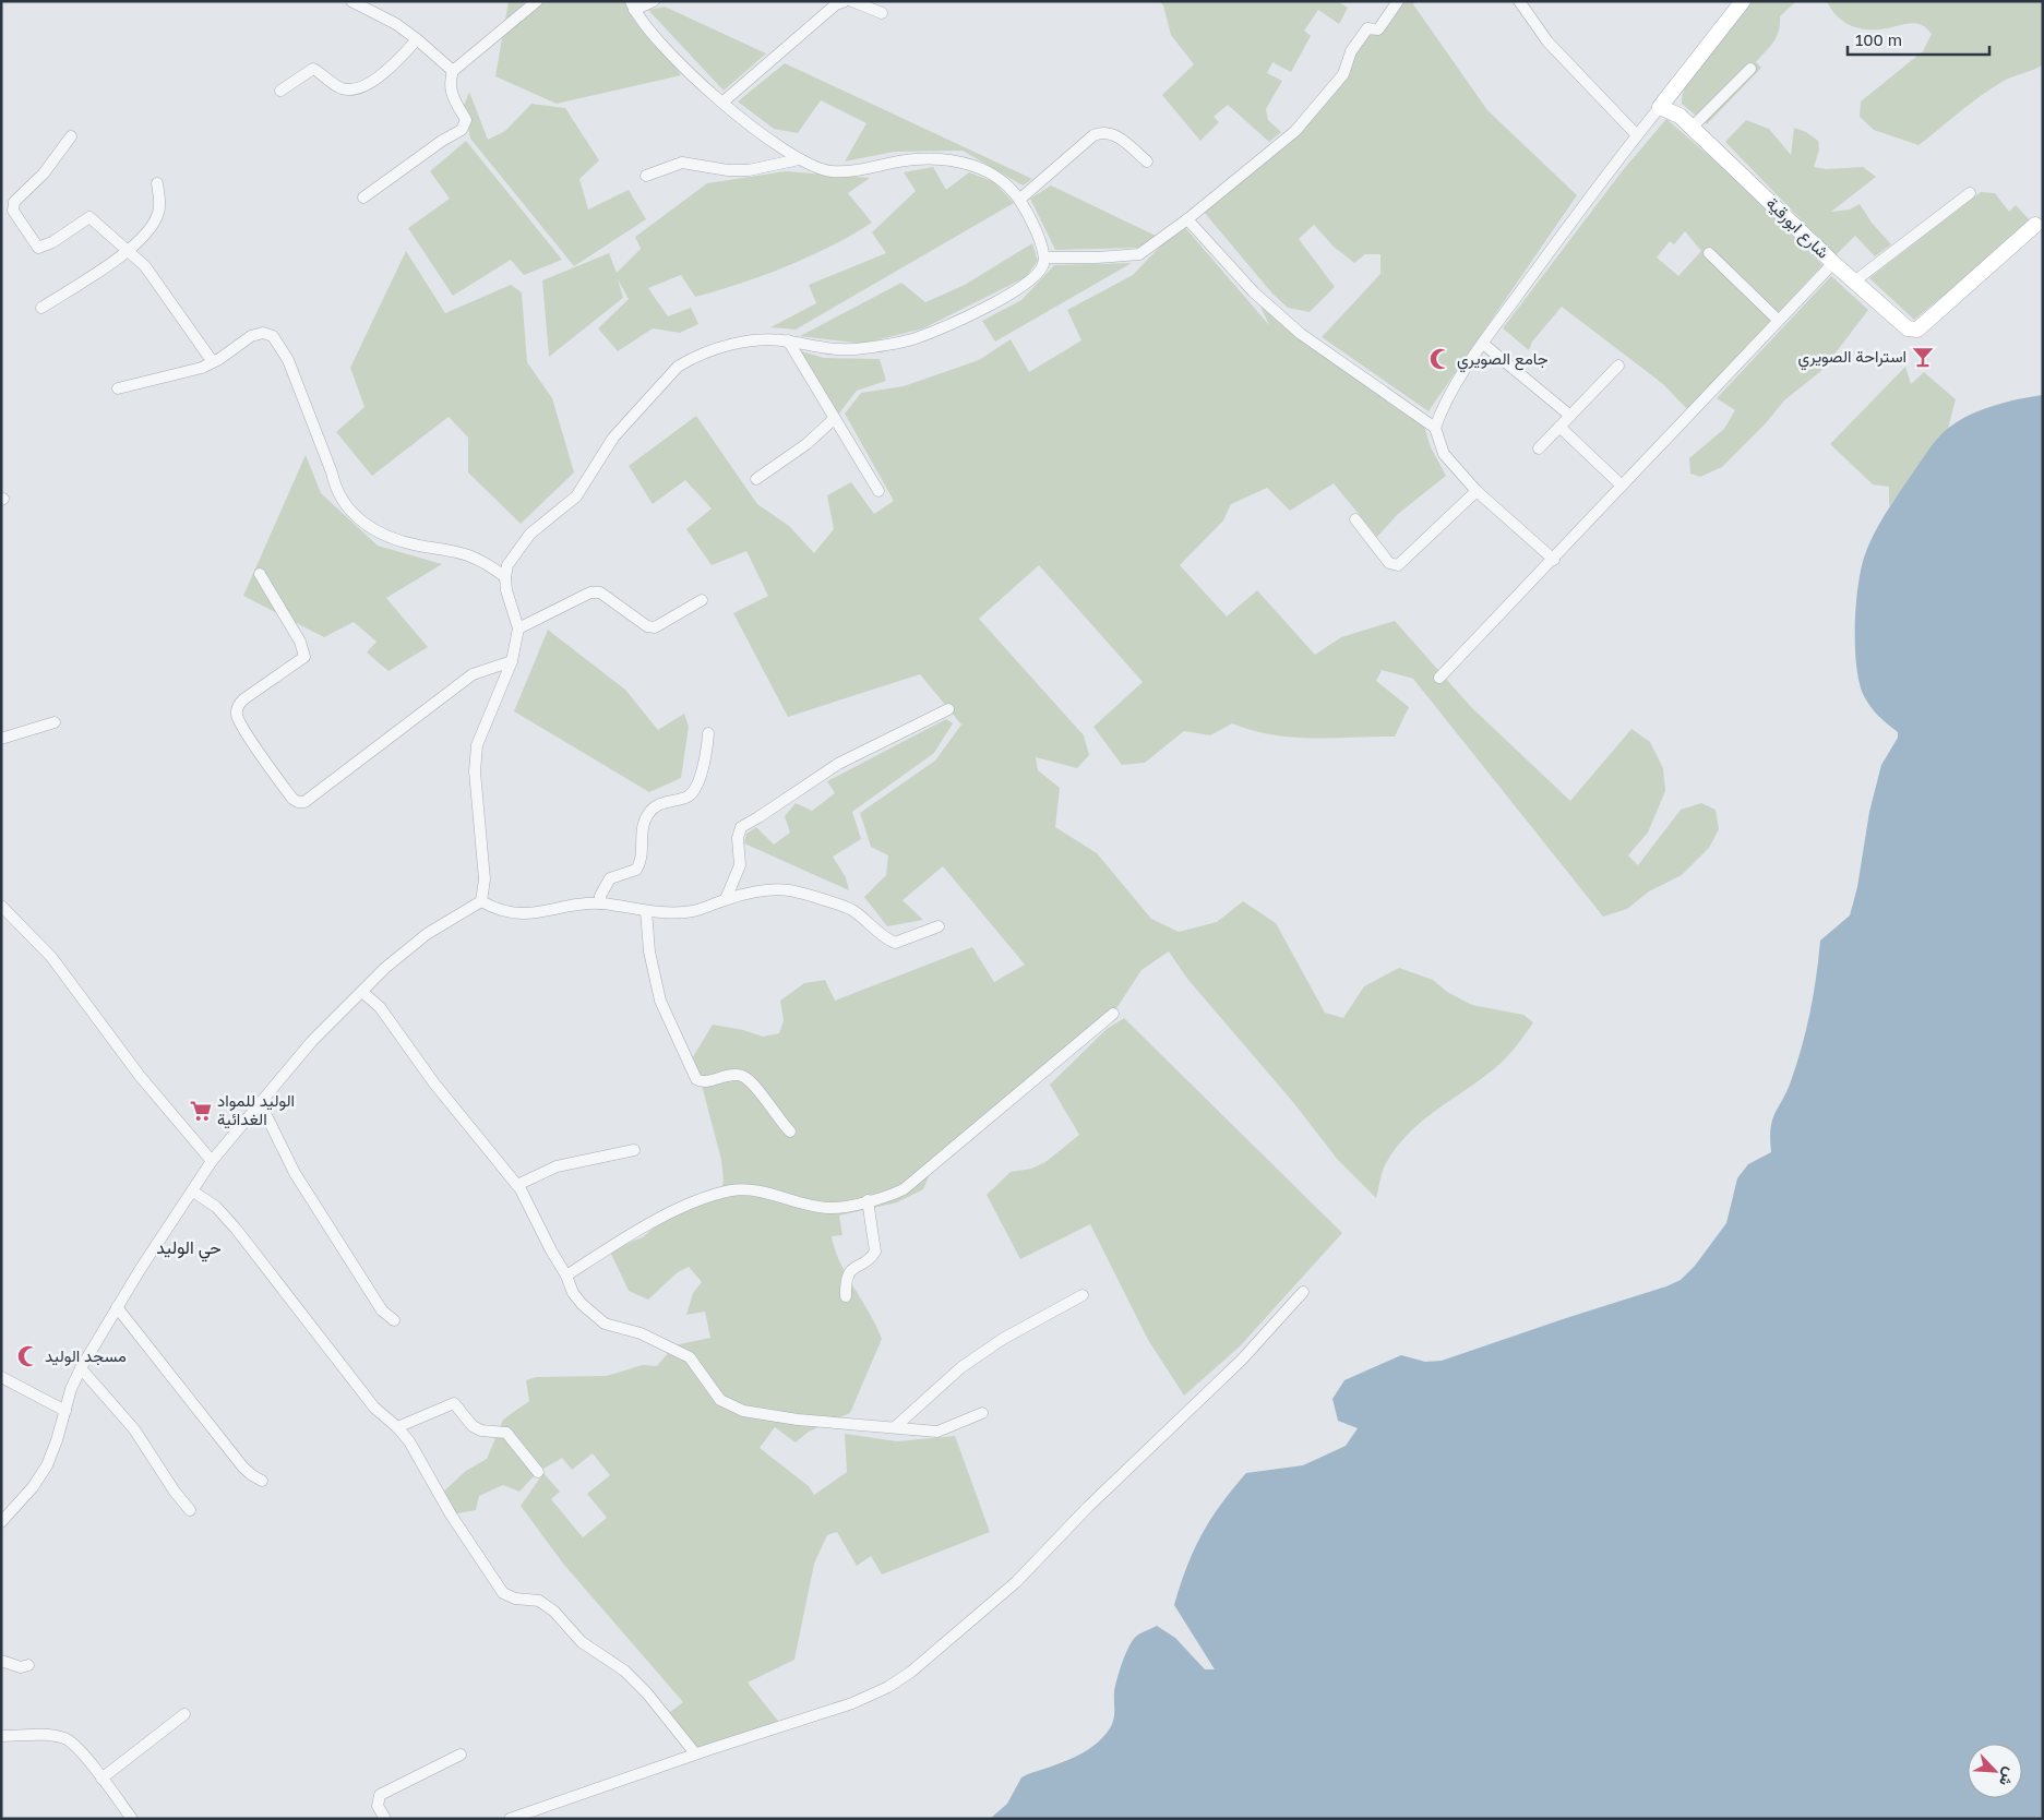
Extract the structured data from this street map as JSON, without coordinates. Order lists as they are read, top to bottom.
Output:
{
  "streets": {
    "main road": ["شارع ابورقية"]
  },
  "districts": ["حي الوليد"],
  "places": {
    "bar": ["استراحة الصويري"],
    "mosque": ["جامع الصويري", "مسجد الوليد"],
    "supermarket": ["الوليد للمواد الغدائية"]
  },
  "scale_bar": "100 m",
  "north": "bottom right"
}
